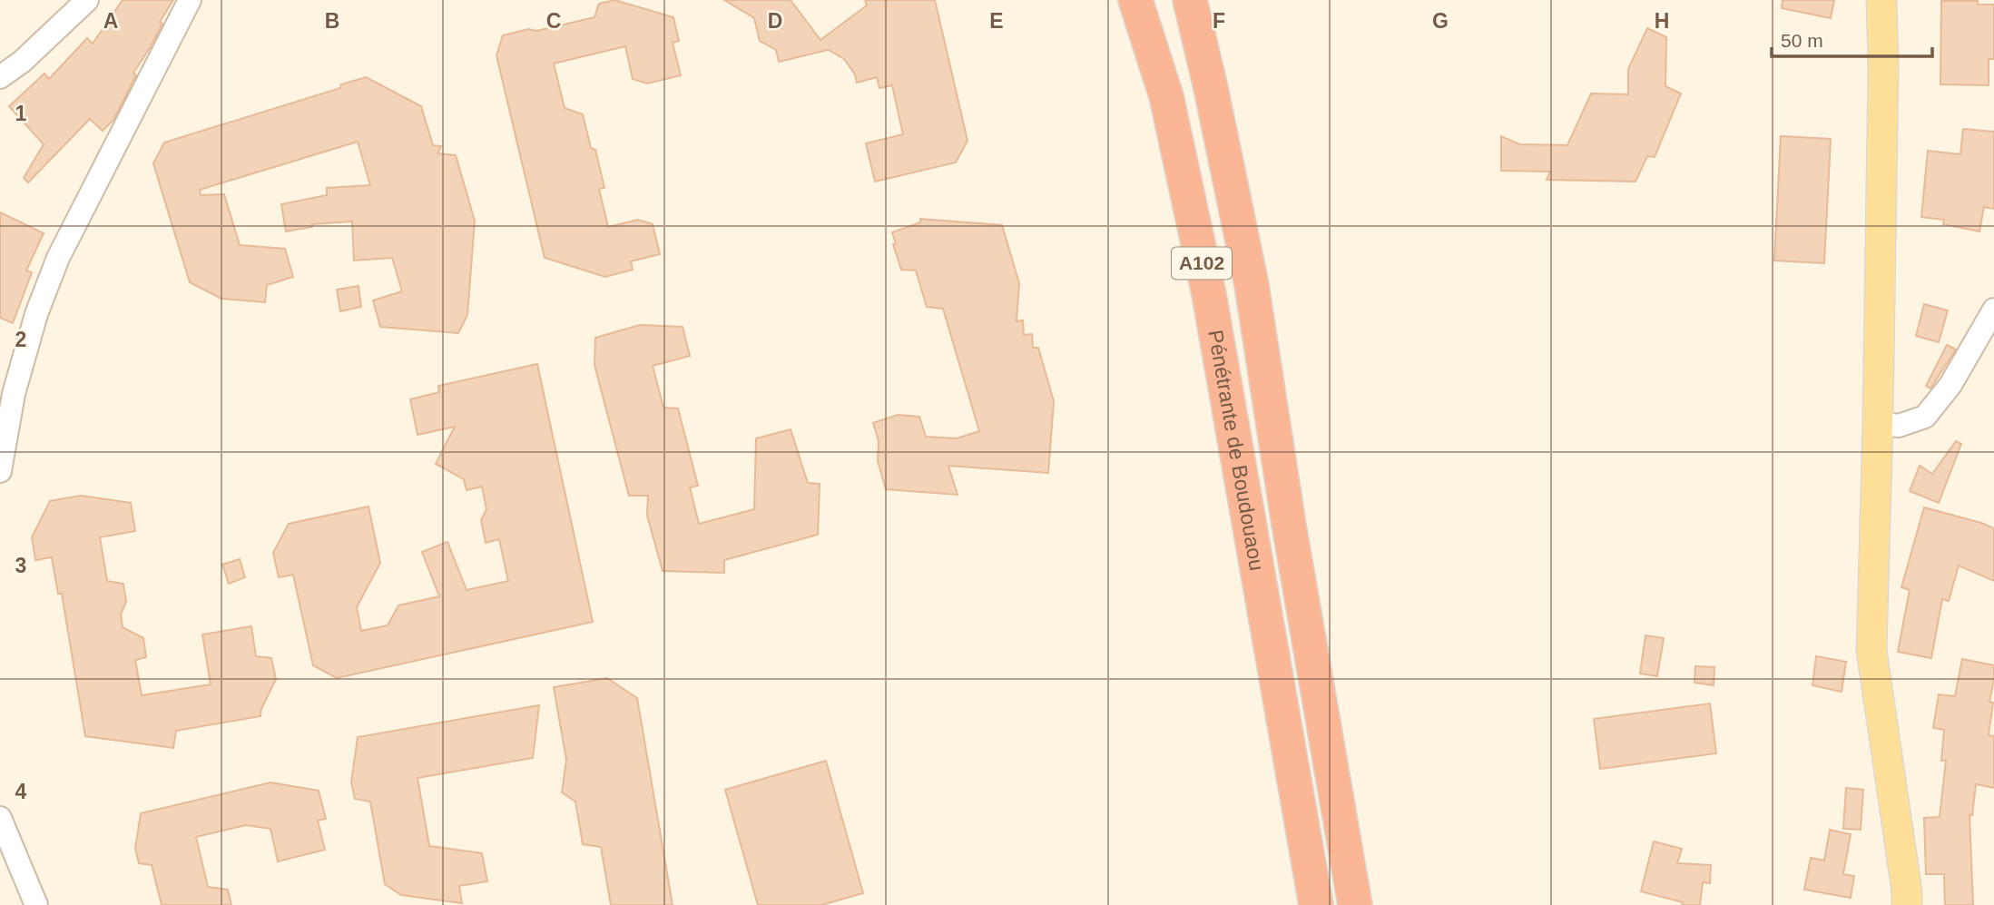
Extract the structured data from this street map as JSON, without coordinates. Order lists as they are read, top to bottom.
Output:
{
  "streets": {
    "highway": ["A102", "Pénétrante de Boudouaou"]
  },
  "scale_bar": "50 m",
  "grid": {
    "columns": [
      "A",
      "B",
      "C",
      "D",
      "E",
      "F",
      "G",
      "H"
    ],
    "rows": [
      "1",
      "2",
      "3",
      "4"
    ]
  }
}
